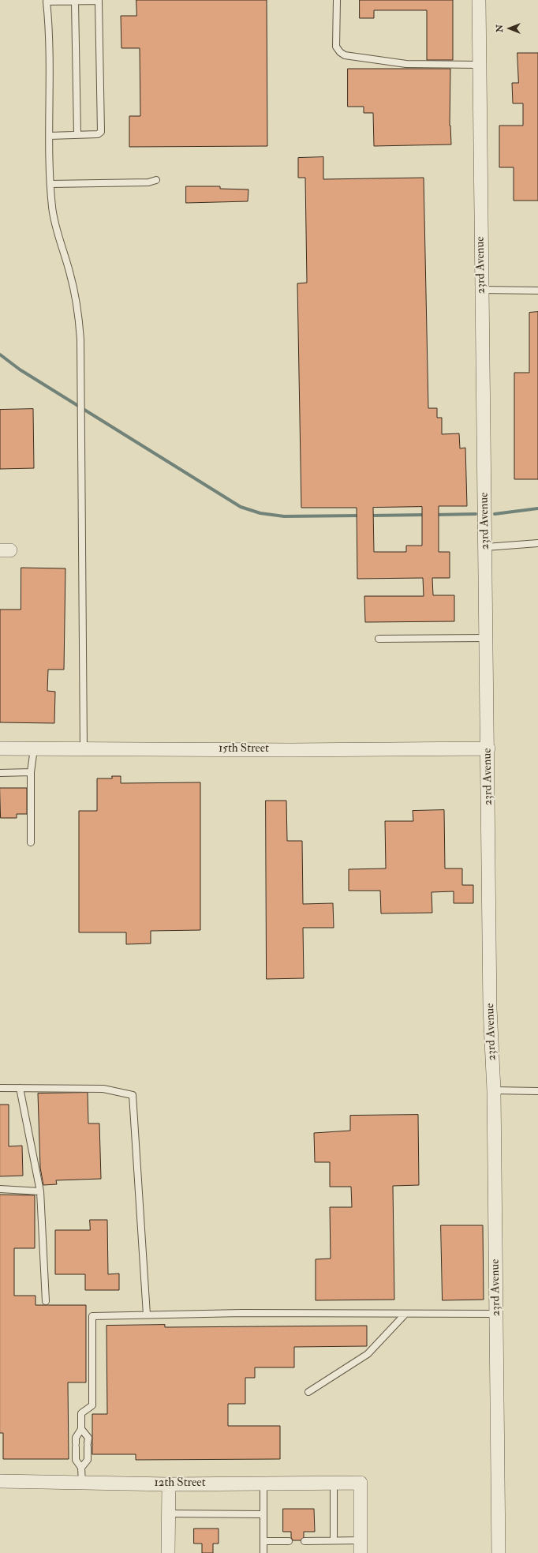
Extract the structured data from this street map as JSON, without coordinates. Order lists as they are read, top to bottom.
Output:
{
  "streets": {
    "street": ["23rd Avenue", "15th Street", "12th Street"]
  },
  "crossings": [
    ["23rd Avenue", "15th Street"]
  ],
  "north": "left"
}
